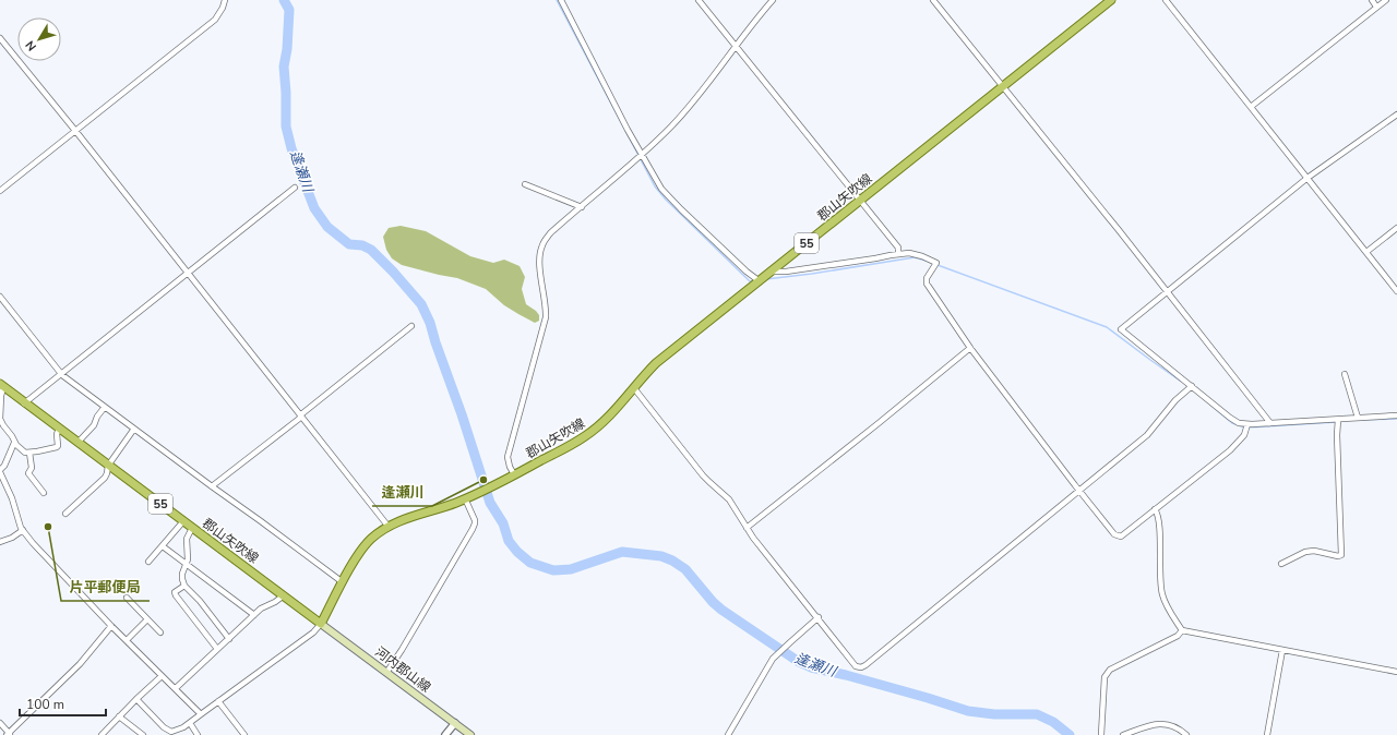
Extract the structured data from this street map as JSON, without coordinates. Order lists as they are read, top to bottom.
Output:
{
  "streets": {
    "main road": ["郡山矢吹線", "55", "河内郡山線"]
  },
  "crossings": [
    ["郡山矢吹線", "河内郡山線"]
  ],
  "water": ["逢瀬川"],
  "places": ["逢瀬川", "片平郵便局"],
  "scale_bar": "100 m",
  "north": "bottom left"
}
